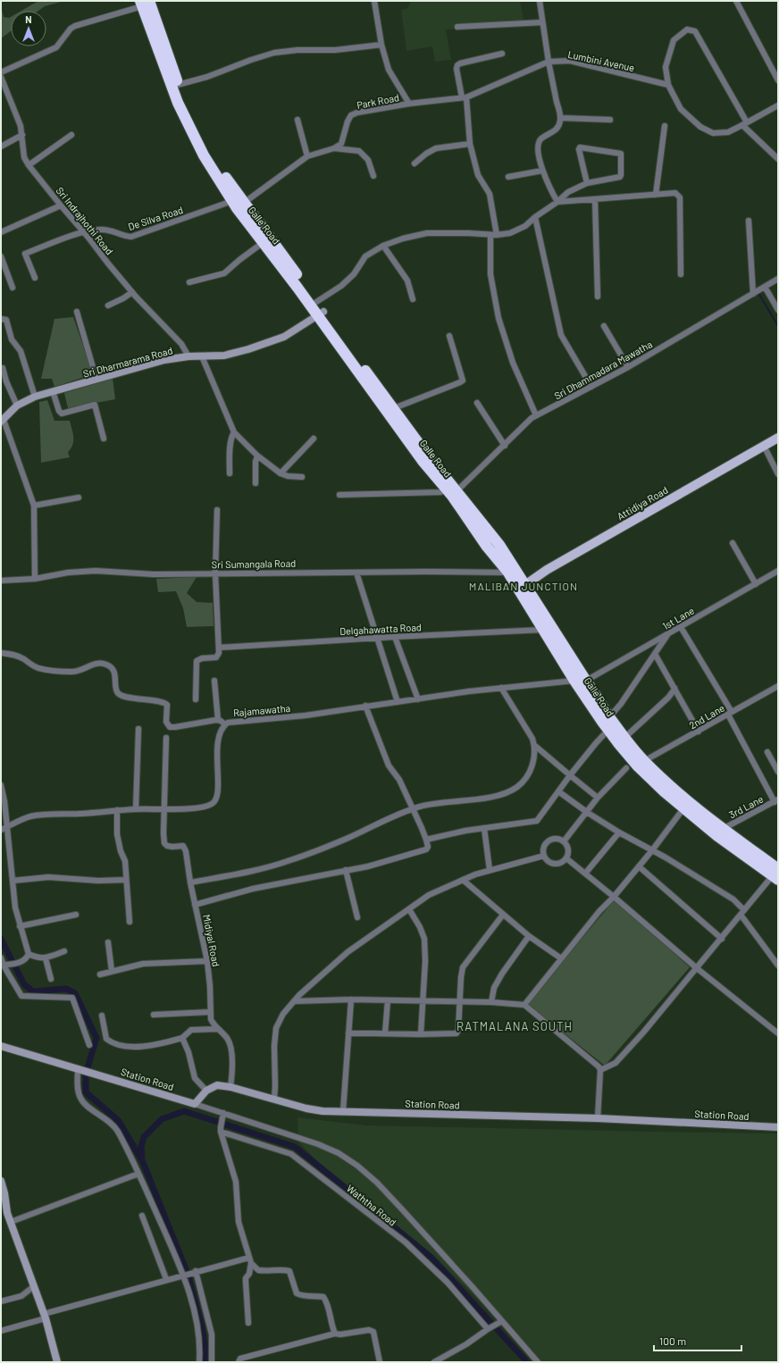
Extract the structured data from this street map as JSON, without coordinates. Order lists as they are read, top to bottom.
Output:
{
  "streets": {
    "highway": ["Galle Road"],
    "main road": ["Attidiya Road"],
    "street": [
      "Lumbini Avenue",
      "Park Road",
      "De Silva Road",
      "Sri Indrajhothi Road",
      "Sri Dharmarama Road",
      "Sri Dhammadara Mawatha",
      "Sri Sumangala Road",
      "1st Lane",
      "Delgahawatta Road",
      "Rajamawatha",
      "2nd Lane",
      "3rd Lane",
      "Midiyal Road",
      "Station Road",
      "Waththa Road"
    ]
  },
  "crossings": [
    ["De Silva Road", "Sri Indrajhothi Road"],
    ["De Silva Road", "Galle Road"],
    ["Sri Indrajhothi Road", "Sri Dharmarama Road"],
    ["Galle Road", "Sri Dharmarama Road"],
    ["Galle Road", "Sri Dhammadara Mawatha"],
    ["Galle Road", "Attidiya Road"],
    ["Galle Road", "Sri Sumangala Road"],
    ["Galle Road", "1st Lane"],
    ["Galle Road", "Delgahawatta Road"],
    ["Galle Road", "Rajamawatha"],
    ["Galle Road", "2nd Lane"],
    ["Galle Road", "3rd Lane"],
    ["Rajamawatha", "Midiyal Road"],
    ["Midiyal Road", "Station Road"]
  ],
  "districts": ["MALIBAN JUNCTION", "RATMALANA SOUTH"],
  "scale_bar": "100 m",
  "north": "top"
}
